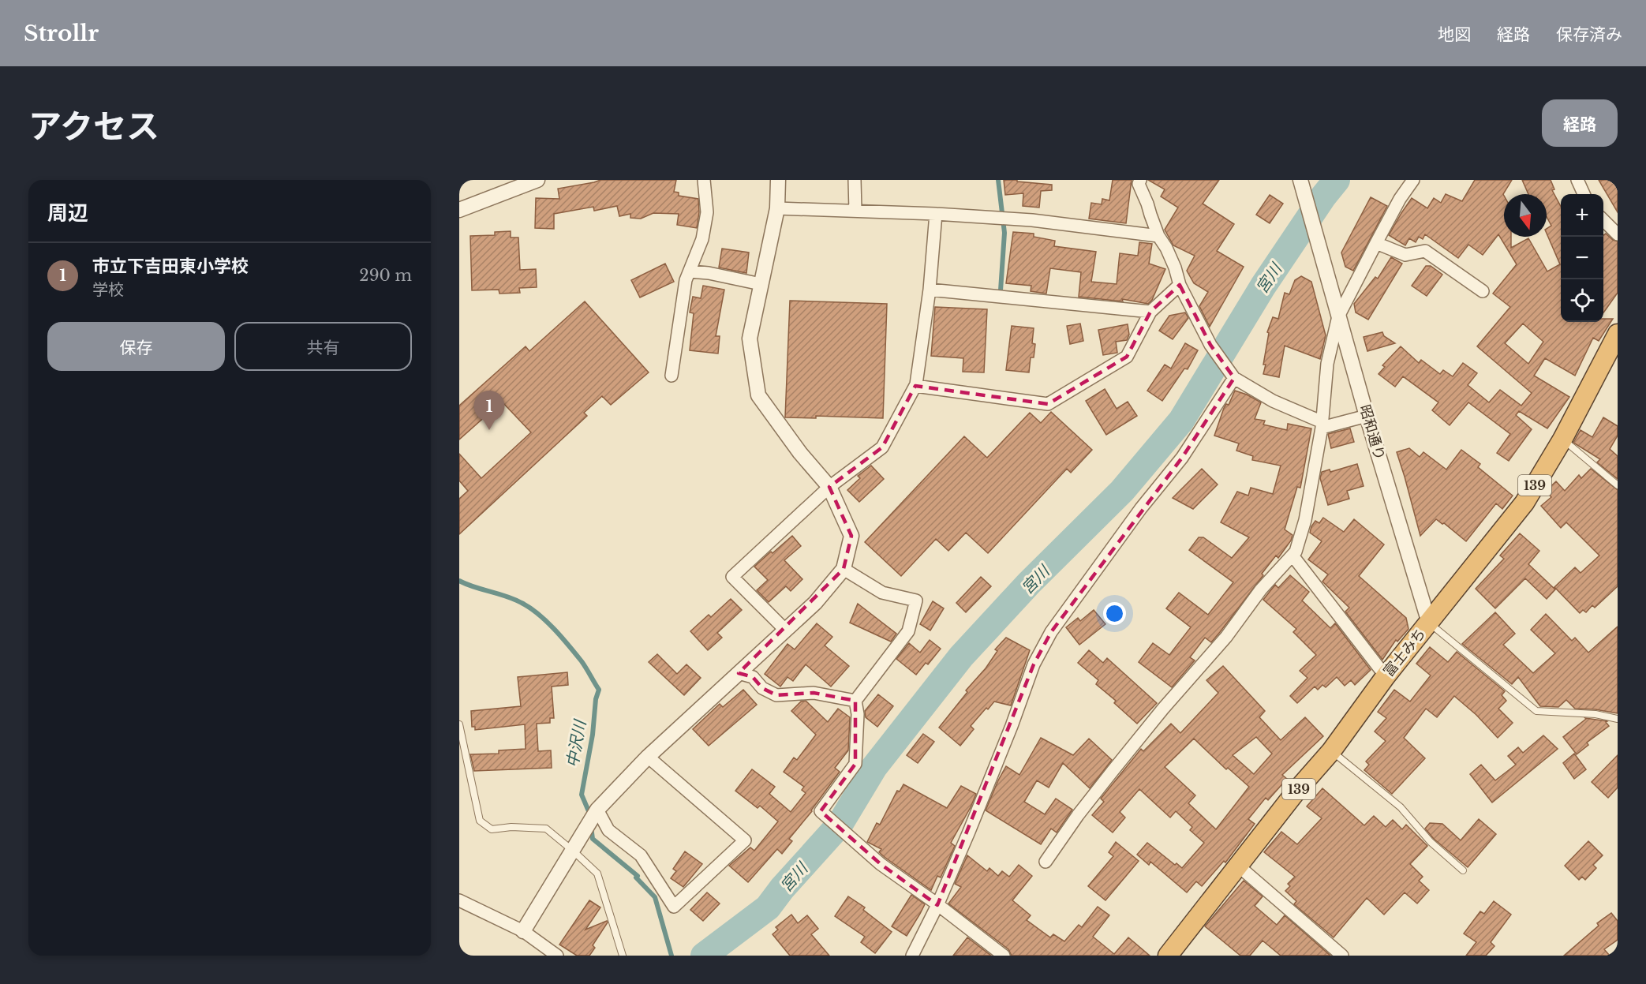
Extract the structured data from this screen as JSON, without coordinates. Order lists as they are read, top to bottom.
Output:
{
  "streets": {
    "highway": ["139", "富士みち"],
    "street": ["昭和通り"]
  },
  "crossings": [
    ["昭和通り", "富士みち"]
  ],
  "water": ["宮川", "中沢川"],
  "north": "bottom",
  "page": {
    "header": "Strollr",
    "nav": ["地図", "経路", "保存済み"],
    "title": "アクセス",
    "buttons": [
      "経路",
      ["保存", "共有"]
    ],
    "heading": "周辺",
    "map_buttons": ["+", "−"],
    "list": [
      {
        "mark": "1",
        "name": "市立下吉田東小学校",
        "note": "学校",
        "value": "290 m"
      }
    ],
    "pins": "1"
  }
}
